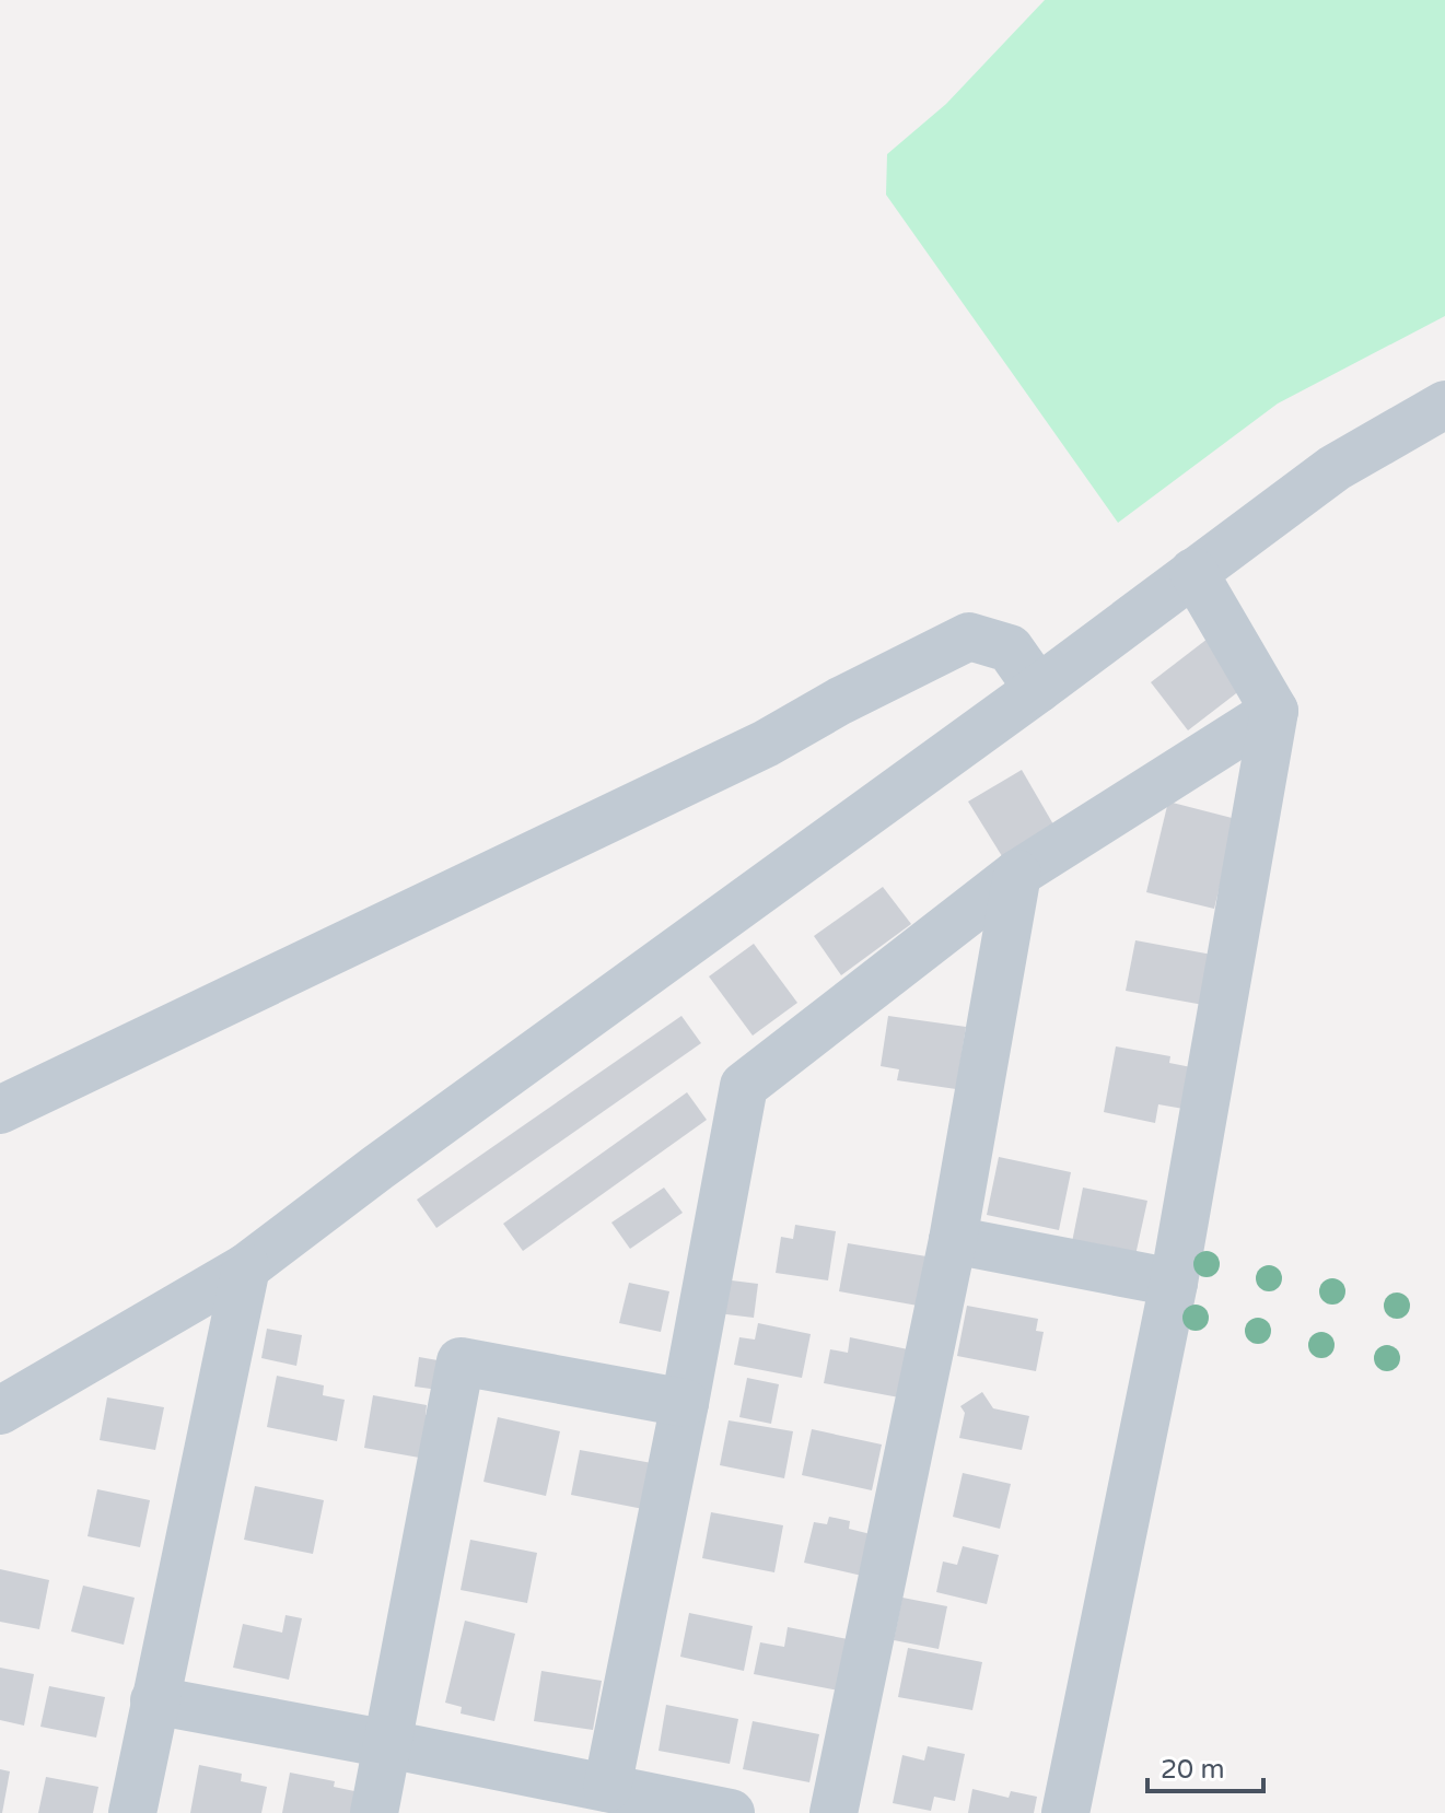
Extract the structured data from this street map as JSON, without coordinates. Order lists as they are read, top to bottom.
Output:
{
  "scale_bar": "20 m"
}
